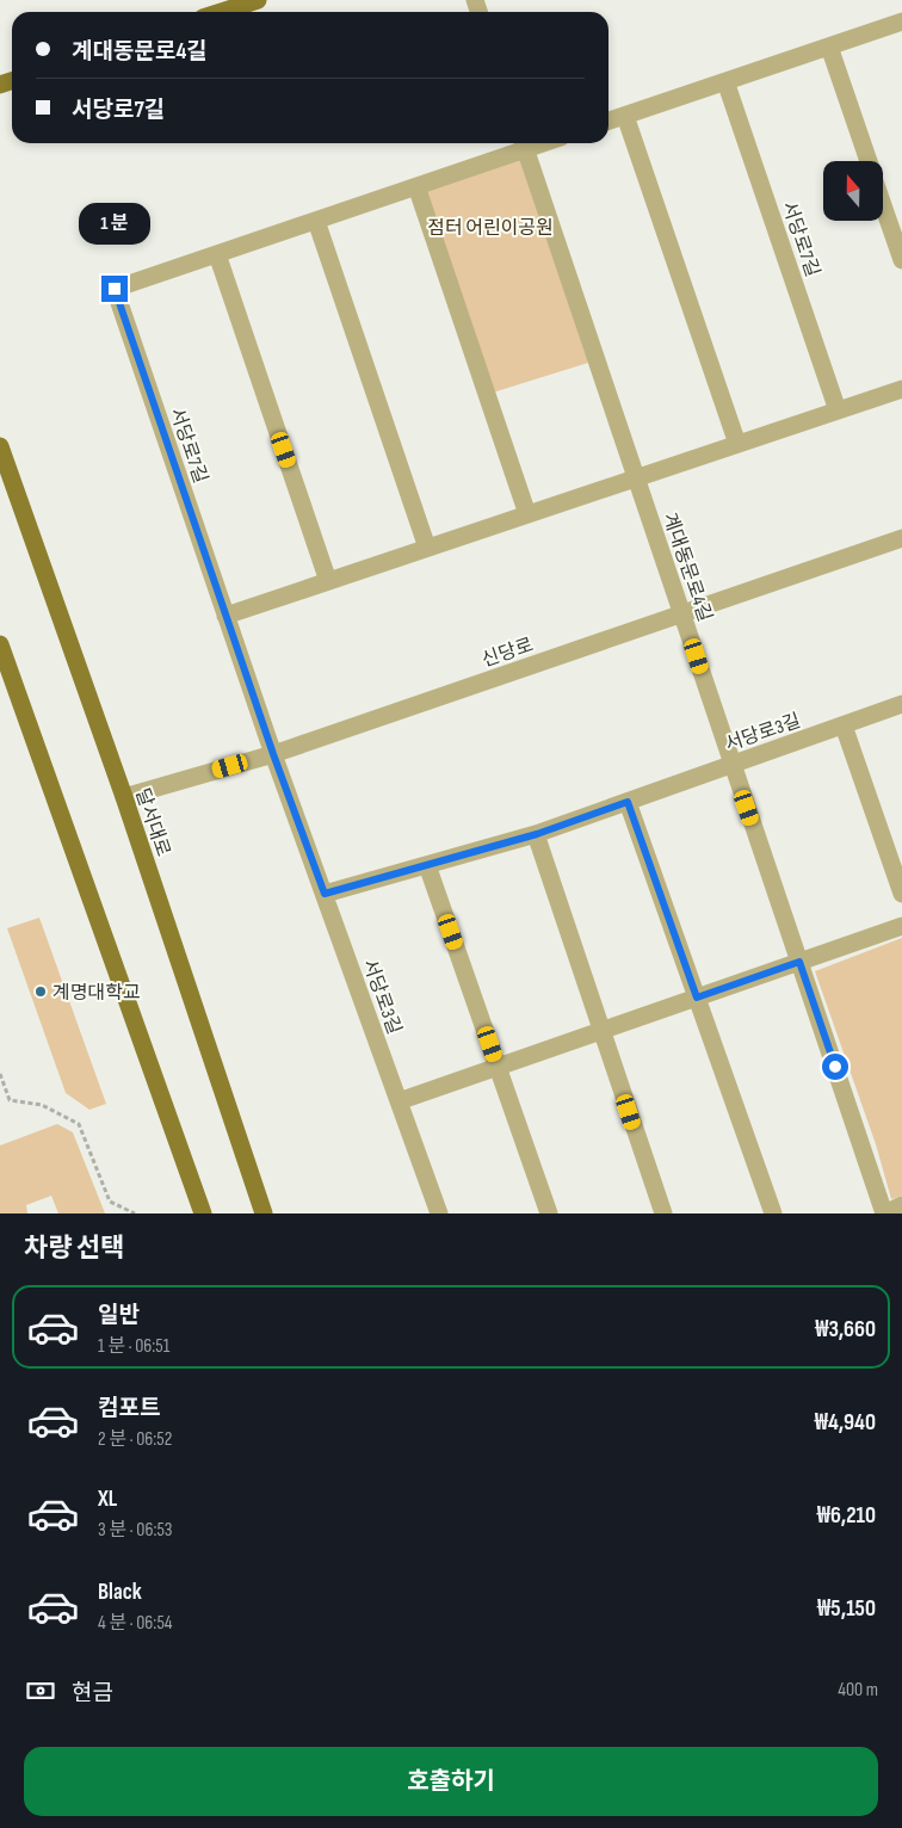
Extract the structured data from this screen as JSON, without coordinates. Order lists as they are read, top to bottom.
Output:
{
  "streets": {
    "main road": ["달서대로"],
    "street": [
      "서당로7길",
      "계대동문로4길",
      "신당로",
      "서당로3길"
    ]
  },
  "crossings": [
    ["서당로7길", "계대동문로4길"],
    ["계대동문로4길", "신당로"],
    ["계대동문로4길", "서당로3길"],
    ["신당로", "달서대로"]
  ],
  "parks": ["점터 어린이공원"],
  "places": ["계명대학교"],
  "north": "top",
  "page": {
    "banner": ["계대동문로4길", "서당로7길"],
    "bubble": "1 분",
    "heading": "차량 선택",
    "list": [
      {
        "name": "일반",
        "note": "1 분 · 06:51",
        "value": "₩3,660"
      },
      {
        "name": "컴포트",
        "note": "2 분 · 06:52",
        "value": "₩4,940"
      },
      {
        "name": "XL",
        "note": "3 분 · 06:53",
        "value": "₩6,210"
      },
      {
        "name": "Black",
        "note": "4 분 · 06:54",
        "value": "₩5,150"
      }
    ],
    "pay": ["현금", "400 m"],
    "buttons": "호출하기"
  }
}
